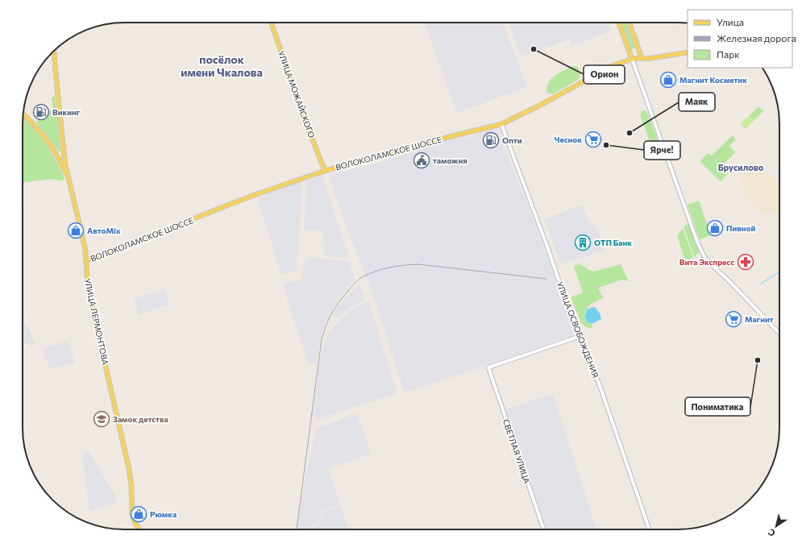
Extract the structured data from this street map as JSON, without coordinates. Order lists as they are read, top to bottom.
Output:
{
  "streets": {
    "main road": ["УЛИЦА МОЖАЙСКОГО", "ВОЛОКОЛАМСКОЕ ШОССЕ", "УЛИЦА ЛЕРМОНТОВА"],
    "street": ["УЛИЦА ОСВОБОЖДЕНИЯ", "СВЕТЛАЯ УЛИЦА"]
  },
  "crossings": [
    ["УЛИЦА МОЖАЙСКОГО", "ВОЛОКОЛАМСКОЕ ШОССЕ"],
    ["ВОЛОКОЛАМСКОЕ ШОССЕ", "УЛИЦА ЛЕРМОНТОВА"],
    ["ВОЛОКОЛАМСКОЕ ШОССЕ", "УЛИЦА ОСВОБОЖДЕНИЯ"],
    ["УЛИЦА ОСВОБОЖДЕНИЯ", "СВЕТЛАЯ УЛИЦА"]
  ],
  "districts": ["посёлок имени Чкалова", "Брусилово"],
  "places": {
    "other": [
      "Орион",
      "Маяк",
      "Ярче!",
      "Пониматика"
    ],
    "shop": [
      "Магнит Косметик",
      "Пивной",
      "АвтоMix",
      "Рюмка"
    ],
    "fuel station": ["Викинг", "Опти"],
    "supermarket": ["Чеснок", "Магнит"],
    "public building": ["таможня"],
    "building": ["ОТП Банк"],
    "pharmacy": ["Вита Экспресс"],
    "school or university": ["Замок детства"]
  },
  "legend": ["Улица", "Железная дорога", "Парк"],
  "north": "bottom left"
}
